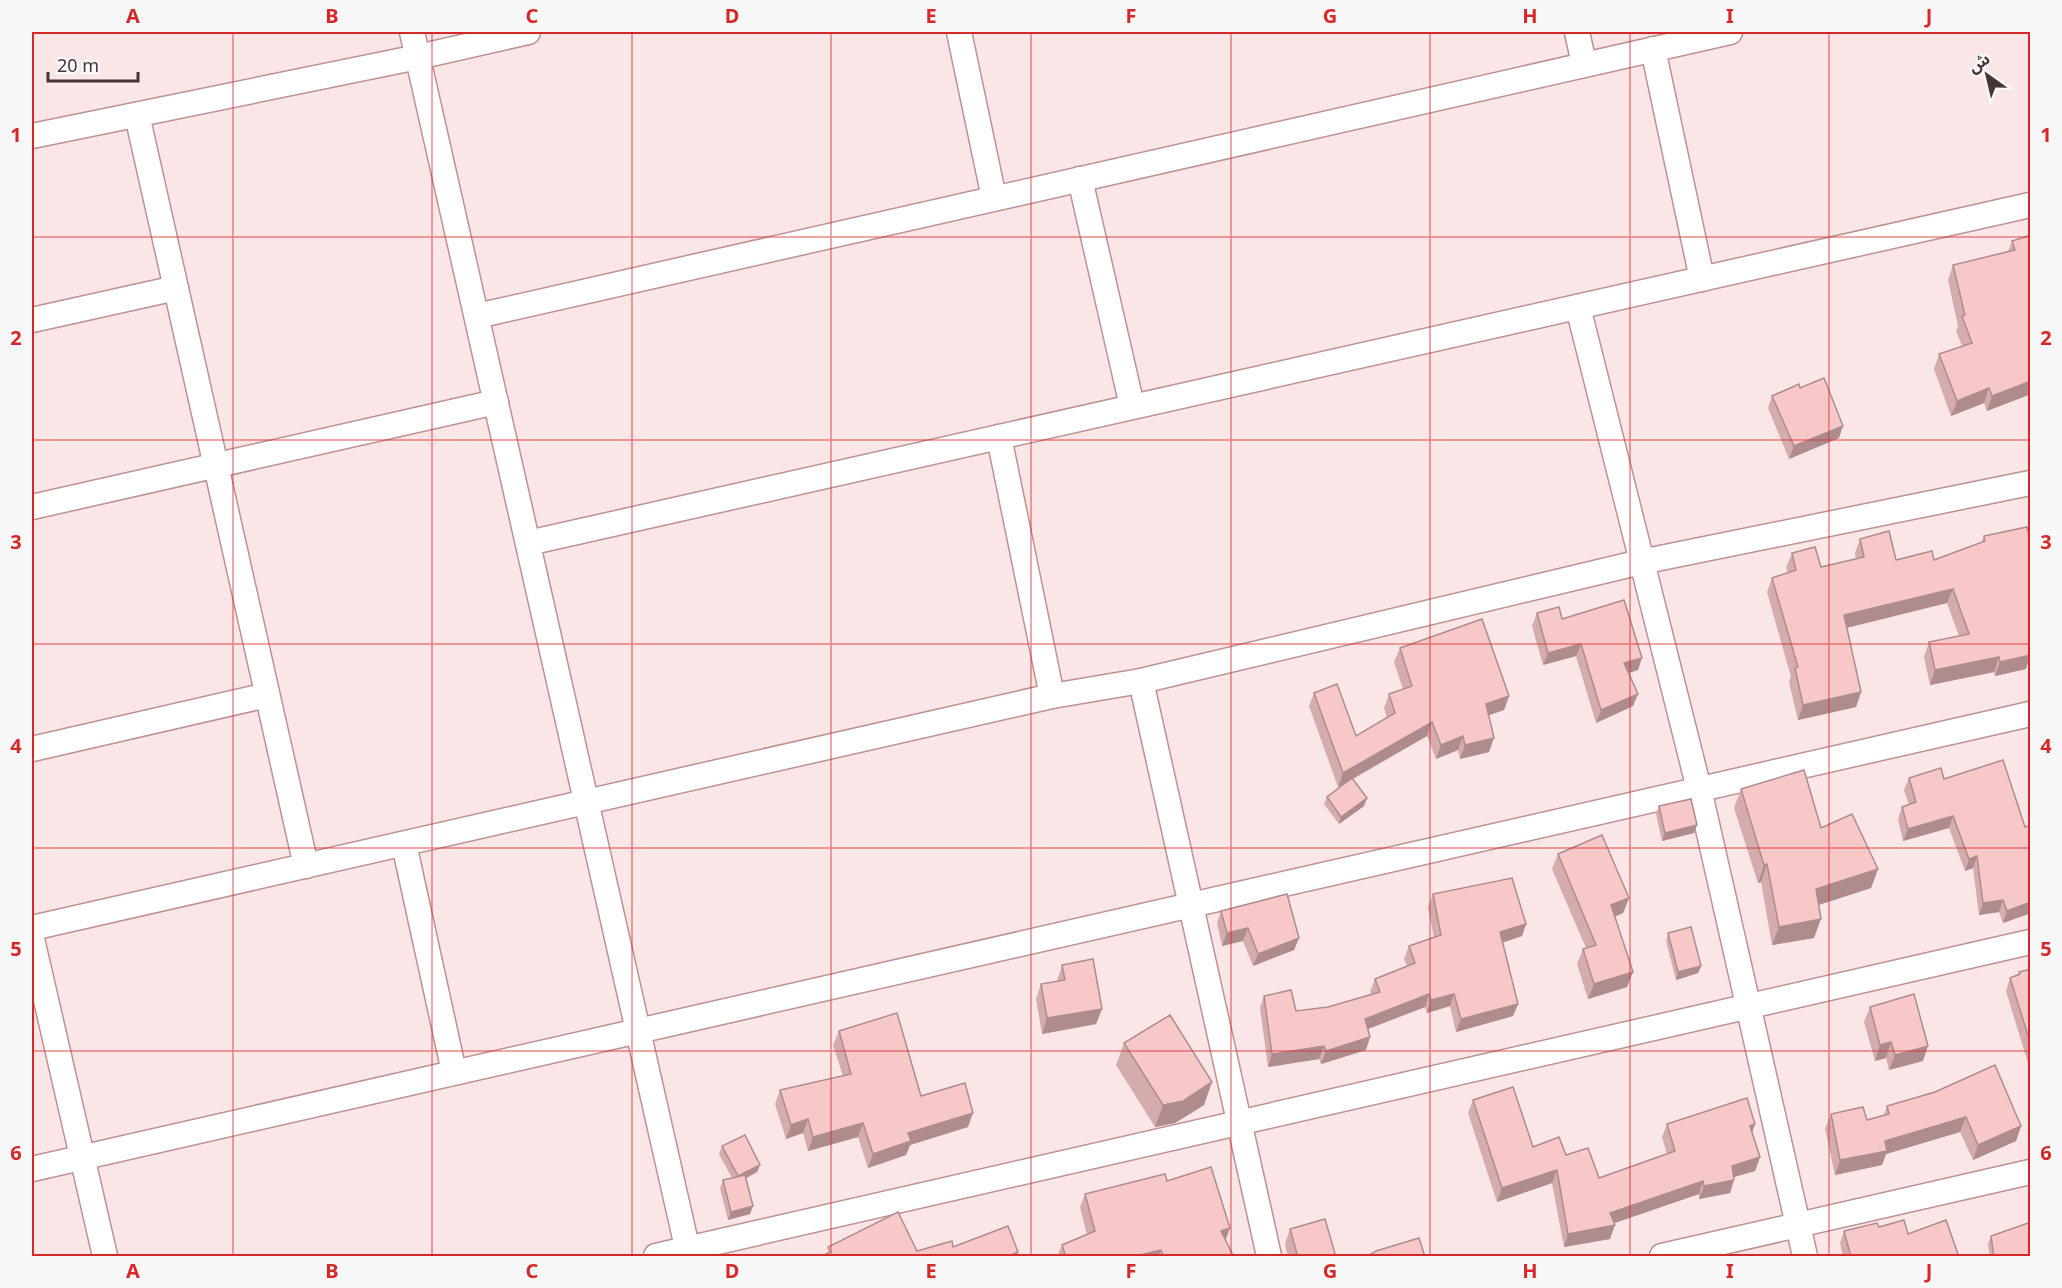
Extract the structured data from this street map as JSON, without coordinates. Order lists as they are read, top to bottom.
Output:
{
  "scale_bar": "20 m",
  "north": "top left",
  "grid": {
    "columns": [
      "A",
      "B",
      "C",
      "D",
      "E",
      "F",
      "G",
      "H",
      "I",
      "J"
    ],
    "rows": [
      "1",
      "2",
      "3",
      "4",
      "5",
      "6"
    ]
  }
}
